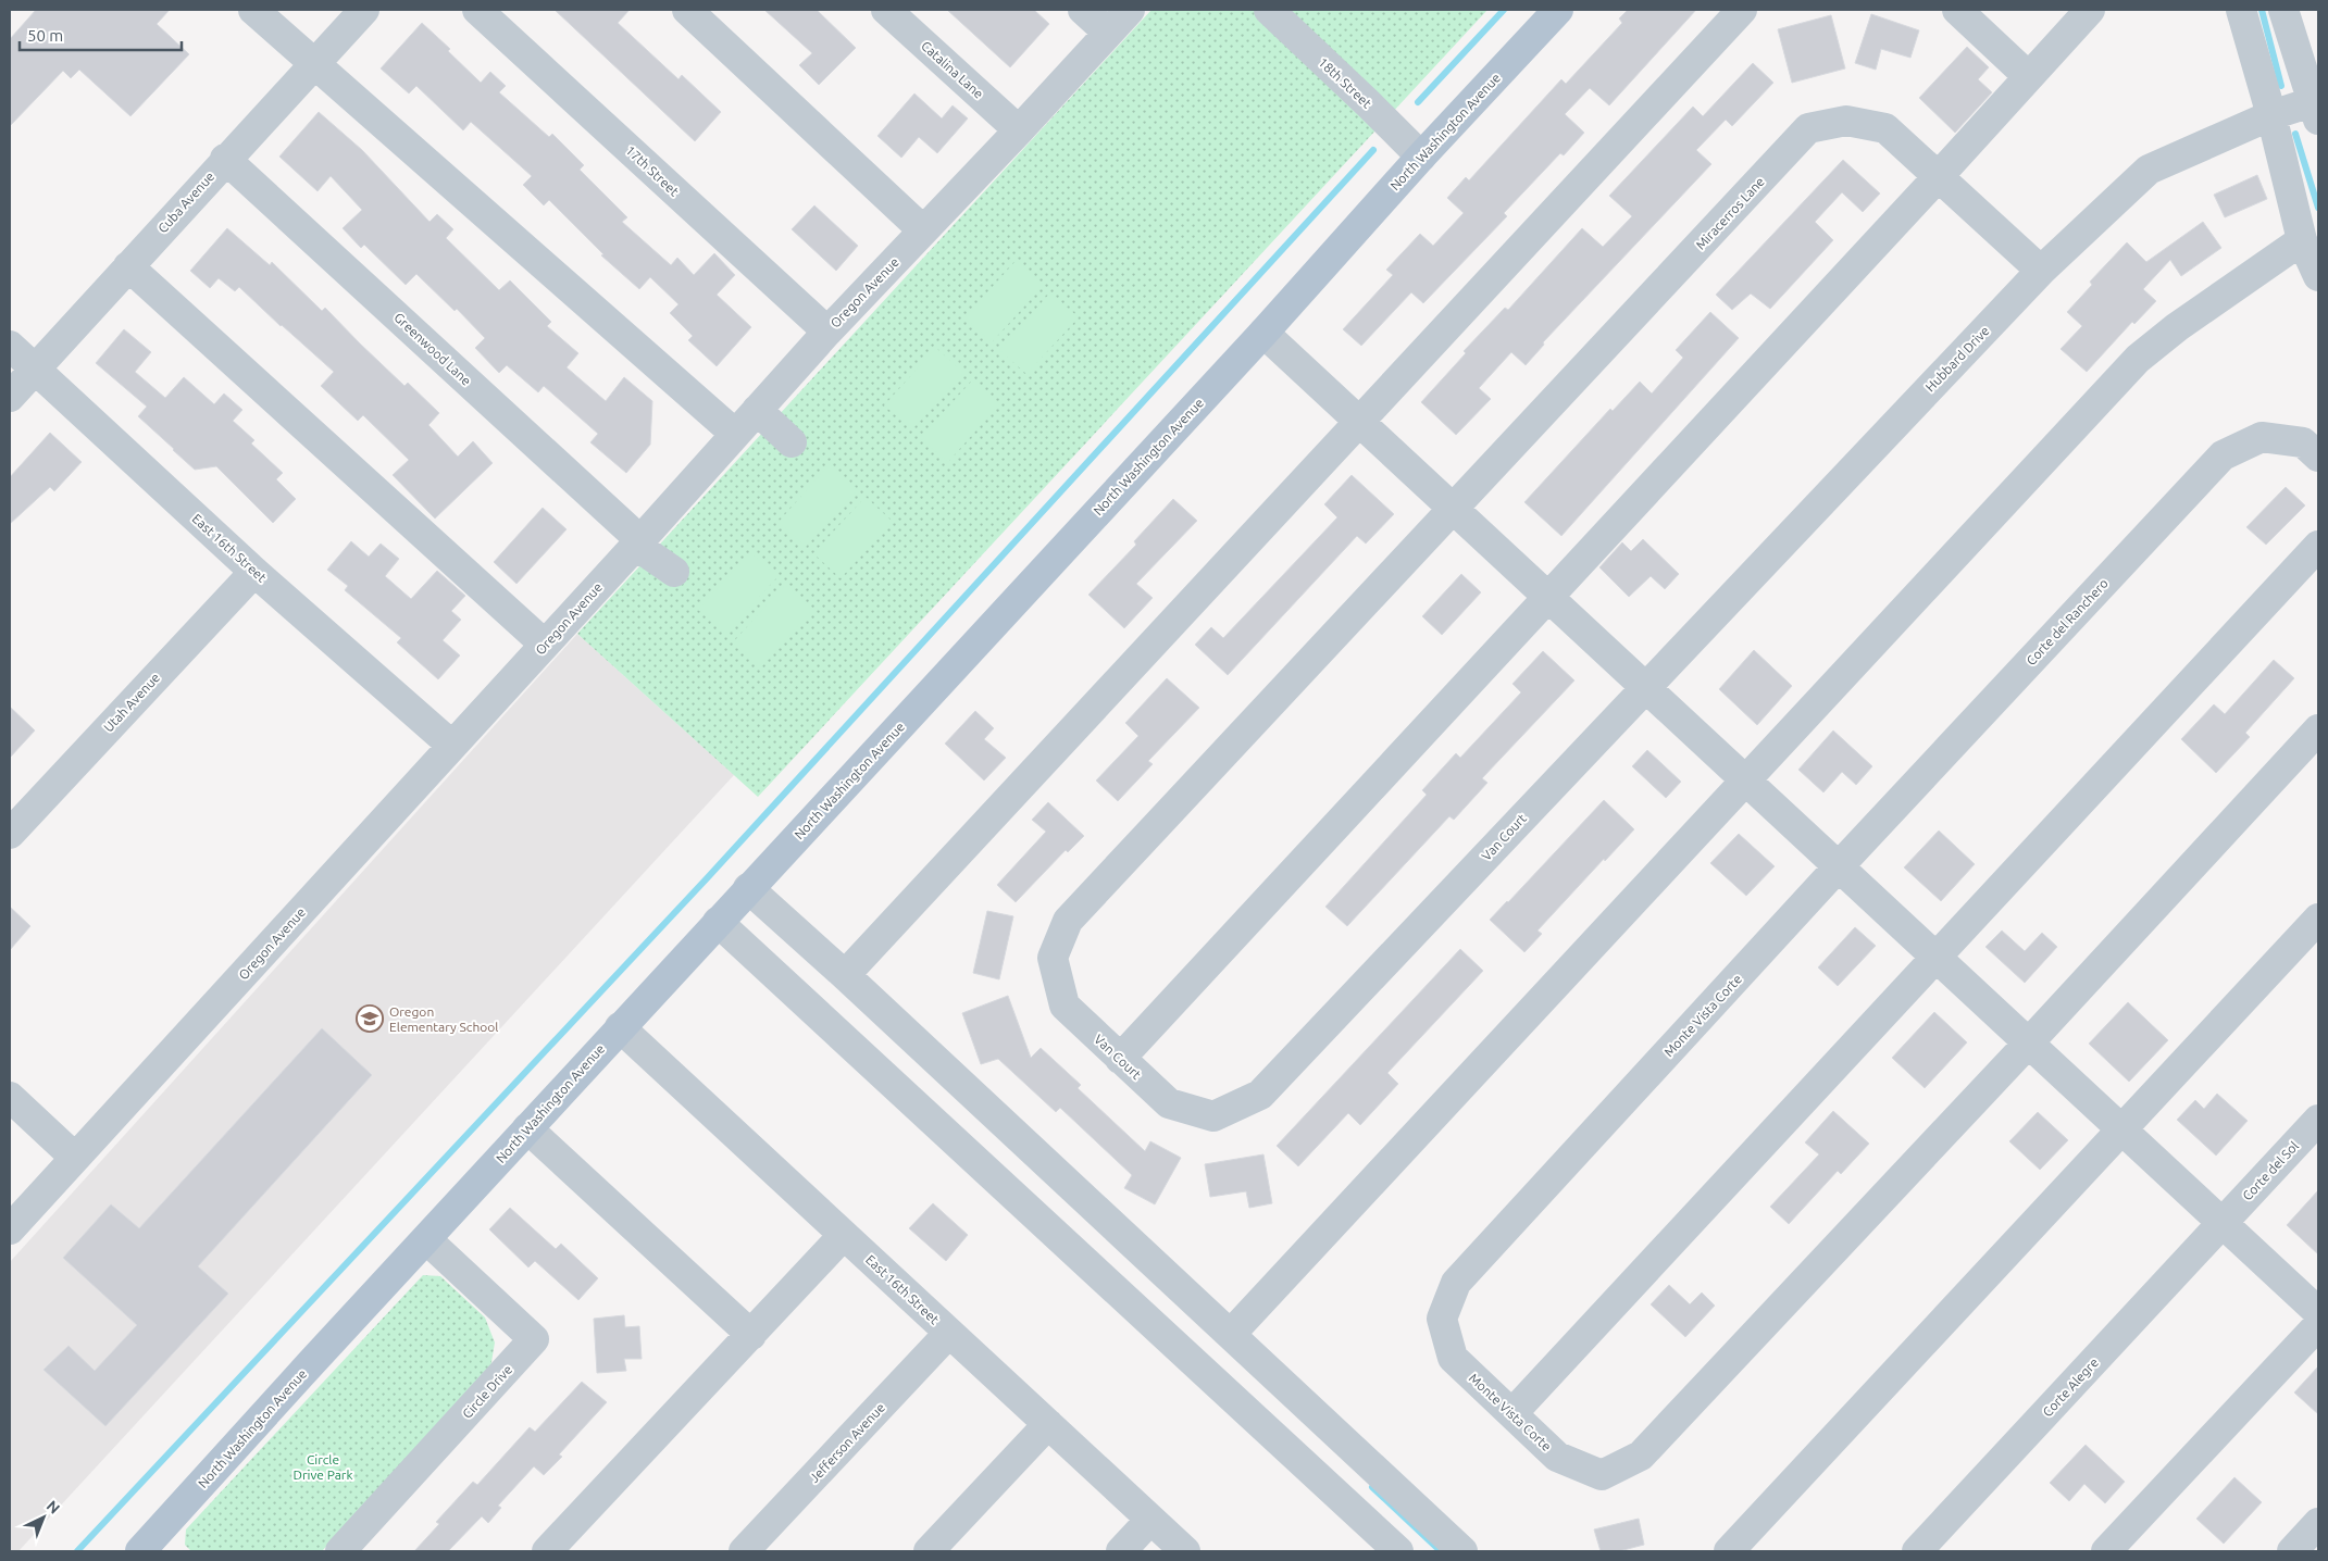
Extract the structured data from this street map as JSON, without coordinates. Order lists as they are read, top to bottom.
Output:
{
  "streets": {
    "main road": ["North Washington Avenue"],
    "street": [
      "Catalina Lane",
      "18th Street",
      "17th Street",
      "Cuba Avenue",
      "Miracerros Lane",
      "Oregon Avenue",
      "Greenwood Lane",
      "Hubbard Drive",
      "East 16th Street",
      "Corte del Ranchero",
      "Utah Avenue",
      "Van Court",
      "Monte Vista Corte",
      "Corte del Sol",
      "Corte Alegre",
      "Circle Drive",
      "Jefferson Avenue"
    ]
  },
  "crossings": [
    ["Catalina Lane", "Oregon Avenue"],
    ["18th Street", "North Washington Avenue"],
    ["North Washington Avenue", "East 16th Street"],
    ["North Washington Avenue", "Circle Drive"],
    ["17th Street", "Oregon Avenue"],
    ["Cuba Avenue", "Greenwood Lane"],
    ["Cuba Avenue", "East 16th Street"],
    ["Miracerros Lane", "Hubbard Drive"],
    ["Miracerros Lane", "Van Court"],
    ["Oregon Avenue", "Greenwood Lane"],
    ["Oregon Avenue", "East 16th Street"],
    ["Hubbard Drive", "Van Court"],
    ["East 16th Street", "Utah Avenue"],
    ["East 16th Street", "Jefferson Avenue"],
    ["Corte del Ranchero", "Monte Vista Corte"],
    ["Corte del Sol", "Corte Alegre"]
  ],
  "parks": ["Circle Drive Park"],
  "places": {
    "school or university": ["Oregon Elementary School"]
  },
  "scale_bar": "50 m",
  "north": "top right"
}
